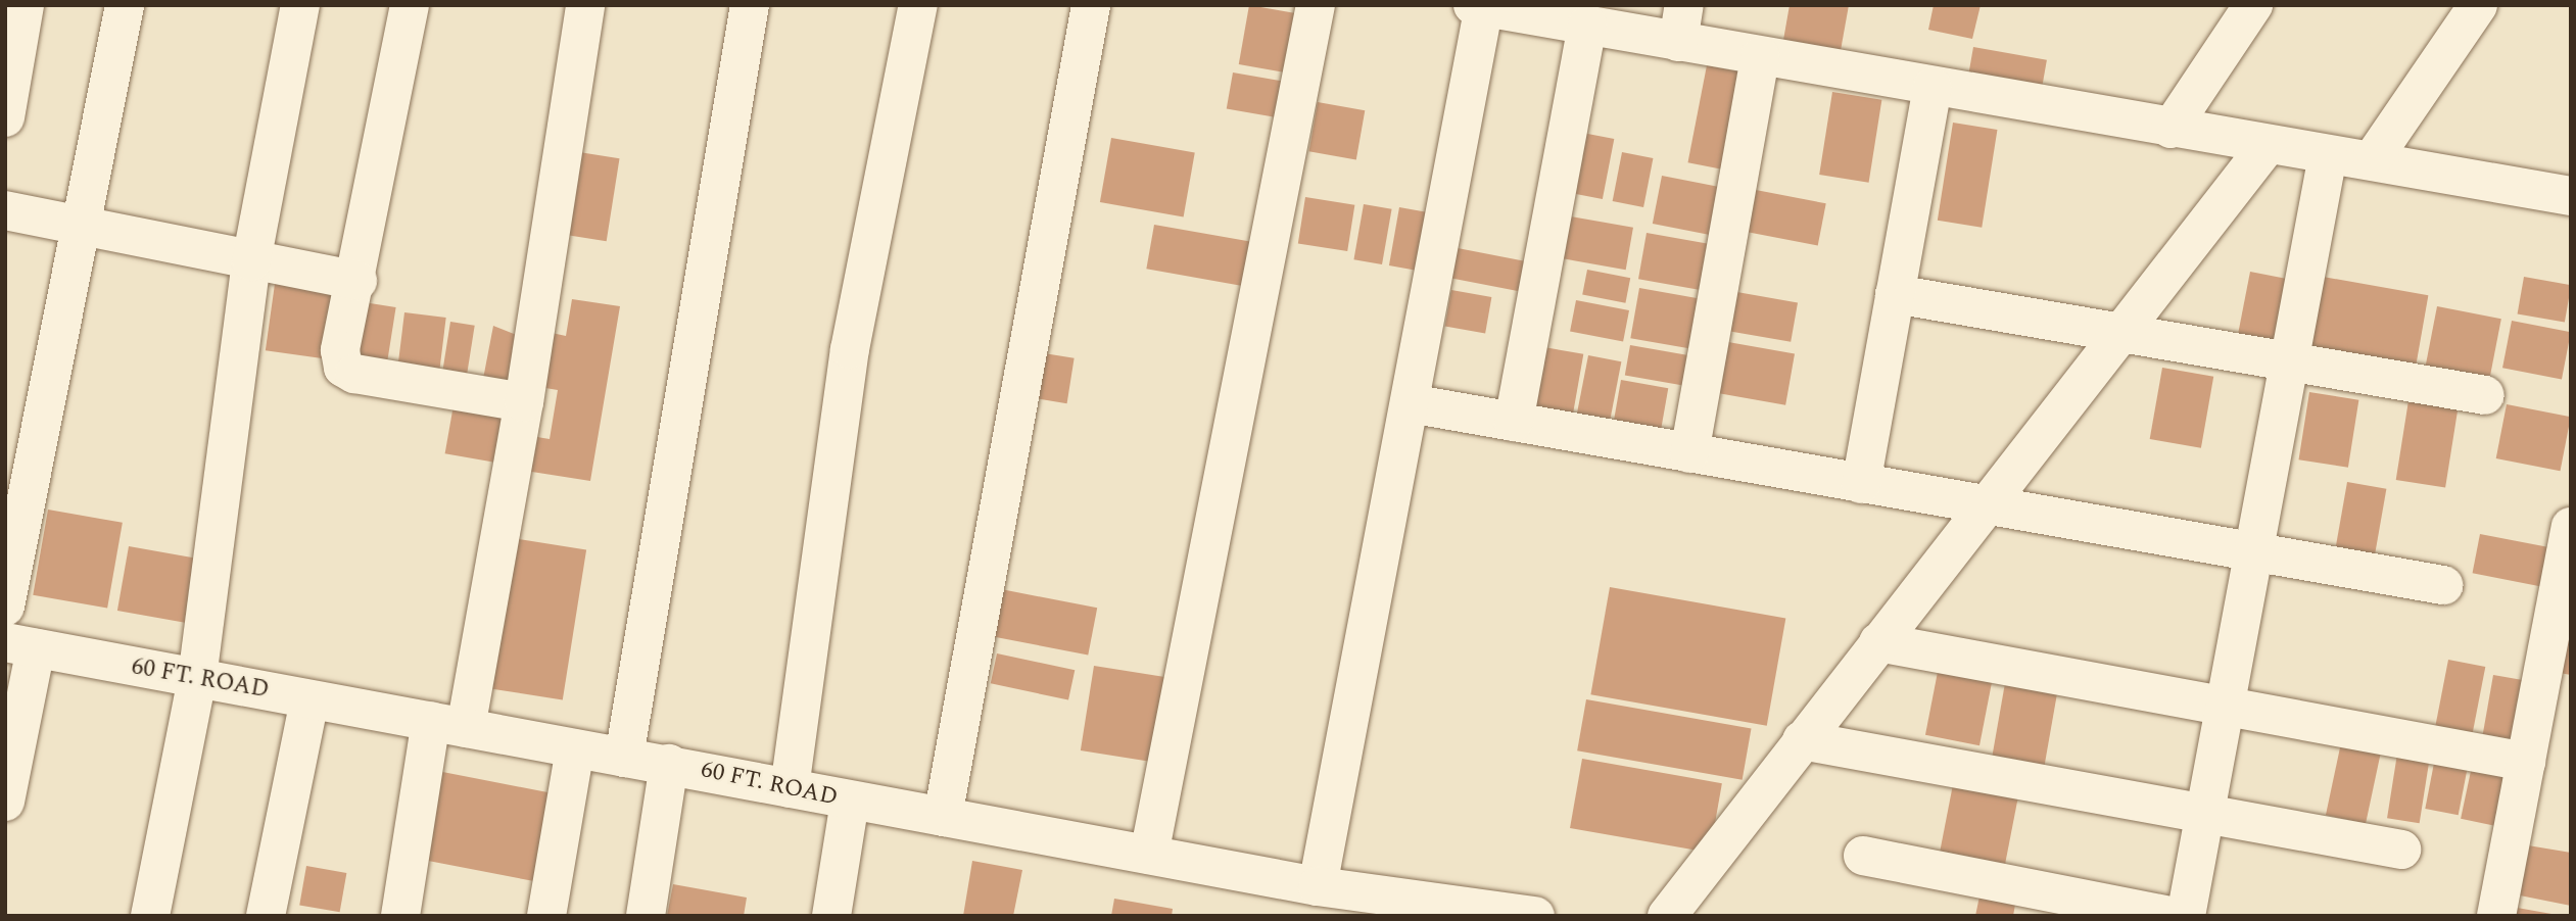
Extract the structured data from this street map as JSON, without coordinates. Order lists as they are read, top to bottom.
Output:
{
  "streets": {
    "street": ["60 FT. ROAD"]
  }
}
